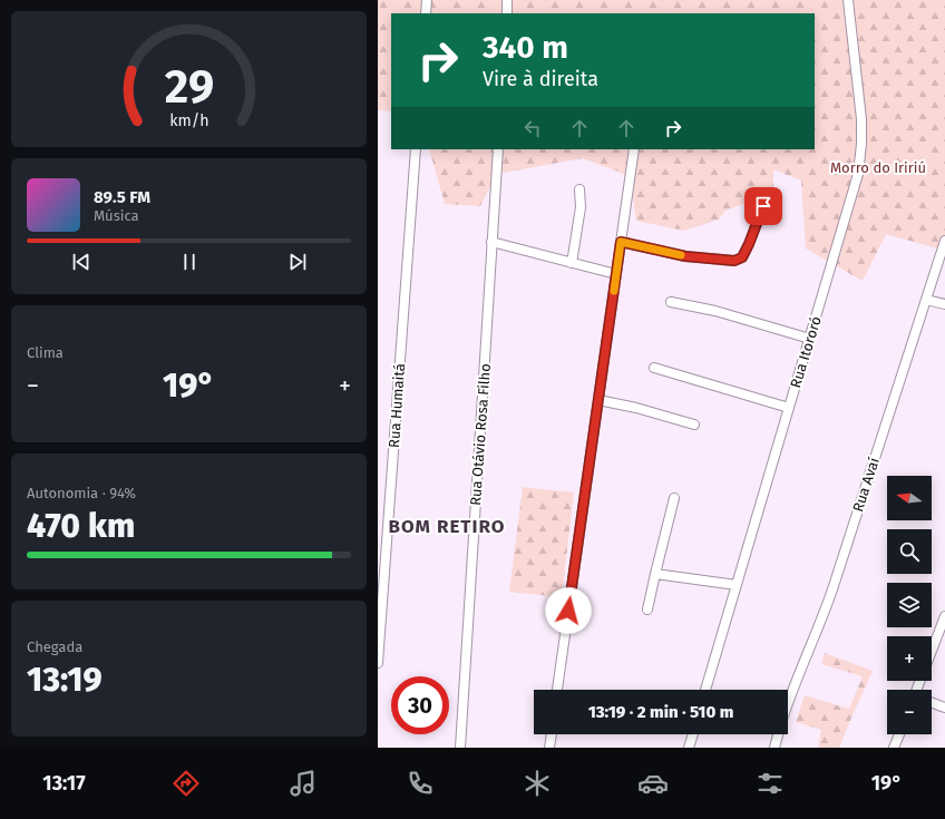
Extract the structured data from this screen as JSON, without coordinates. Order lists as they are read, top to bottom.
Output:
{
  "streets": {
    "street": [
      "Rua Itororó",
      "Rua Humaitá",
      "Rua Otávio Rosa Filho",
      "Rua Avaí"
    ]
  },
  "districts": ["BOM RETIRO"],
  "parks": ["Morro do Iririú"],
  "north": "left",
  "page": {
    "turn": ["340 m", "Vire à direita"],
    "song": ["89.5 FM", "Música"],
    "tile": [
      "Clima",
      ["Autonomia · 94%", "470 km"],
      ["Chegada", "13:19"]
    ],
    "heat": ["−", "19°", "+"],
    "map_buttons": ["+", "−"],
    "limit": "30",
    "trip": "13:19 · 2 min · 510 m",
    "tabs": ["13:17", "19°"],
    "gauge": ["29", "km/h"]
  }
}
